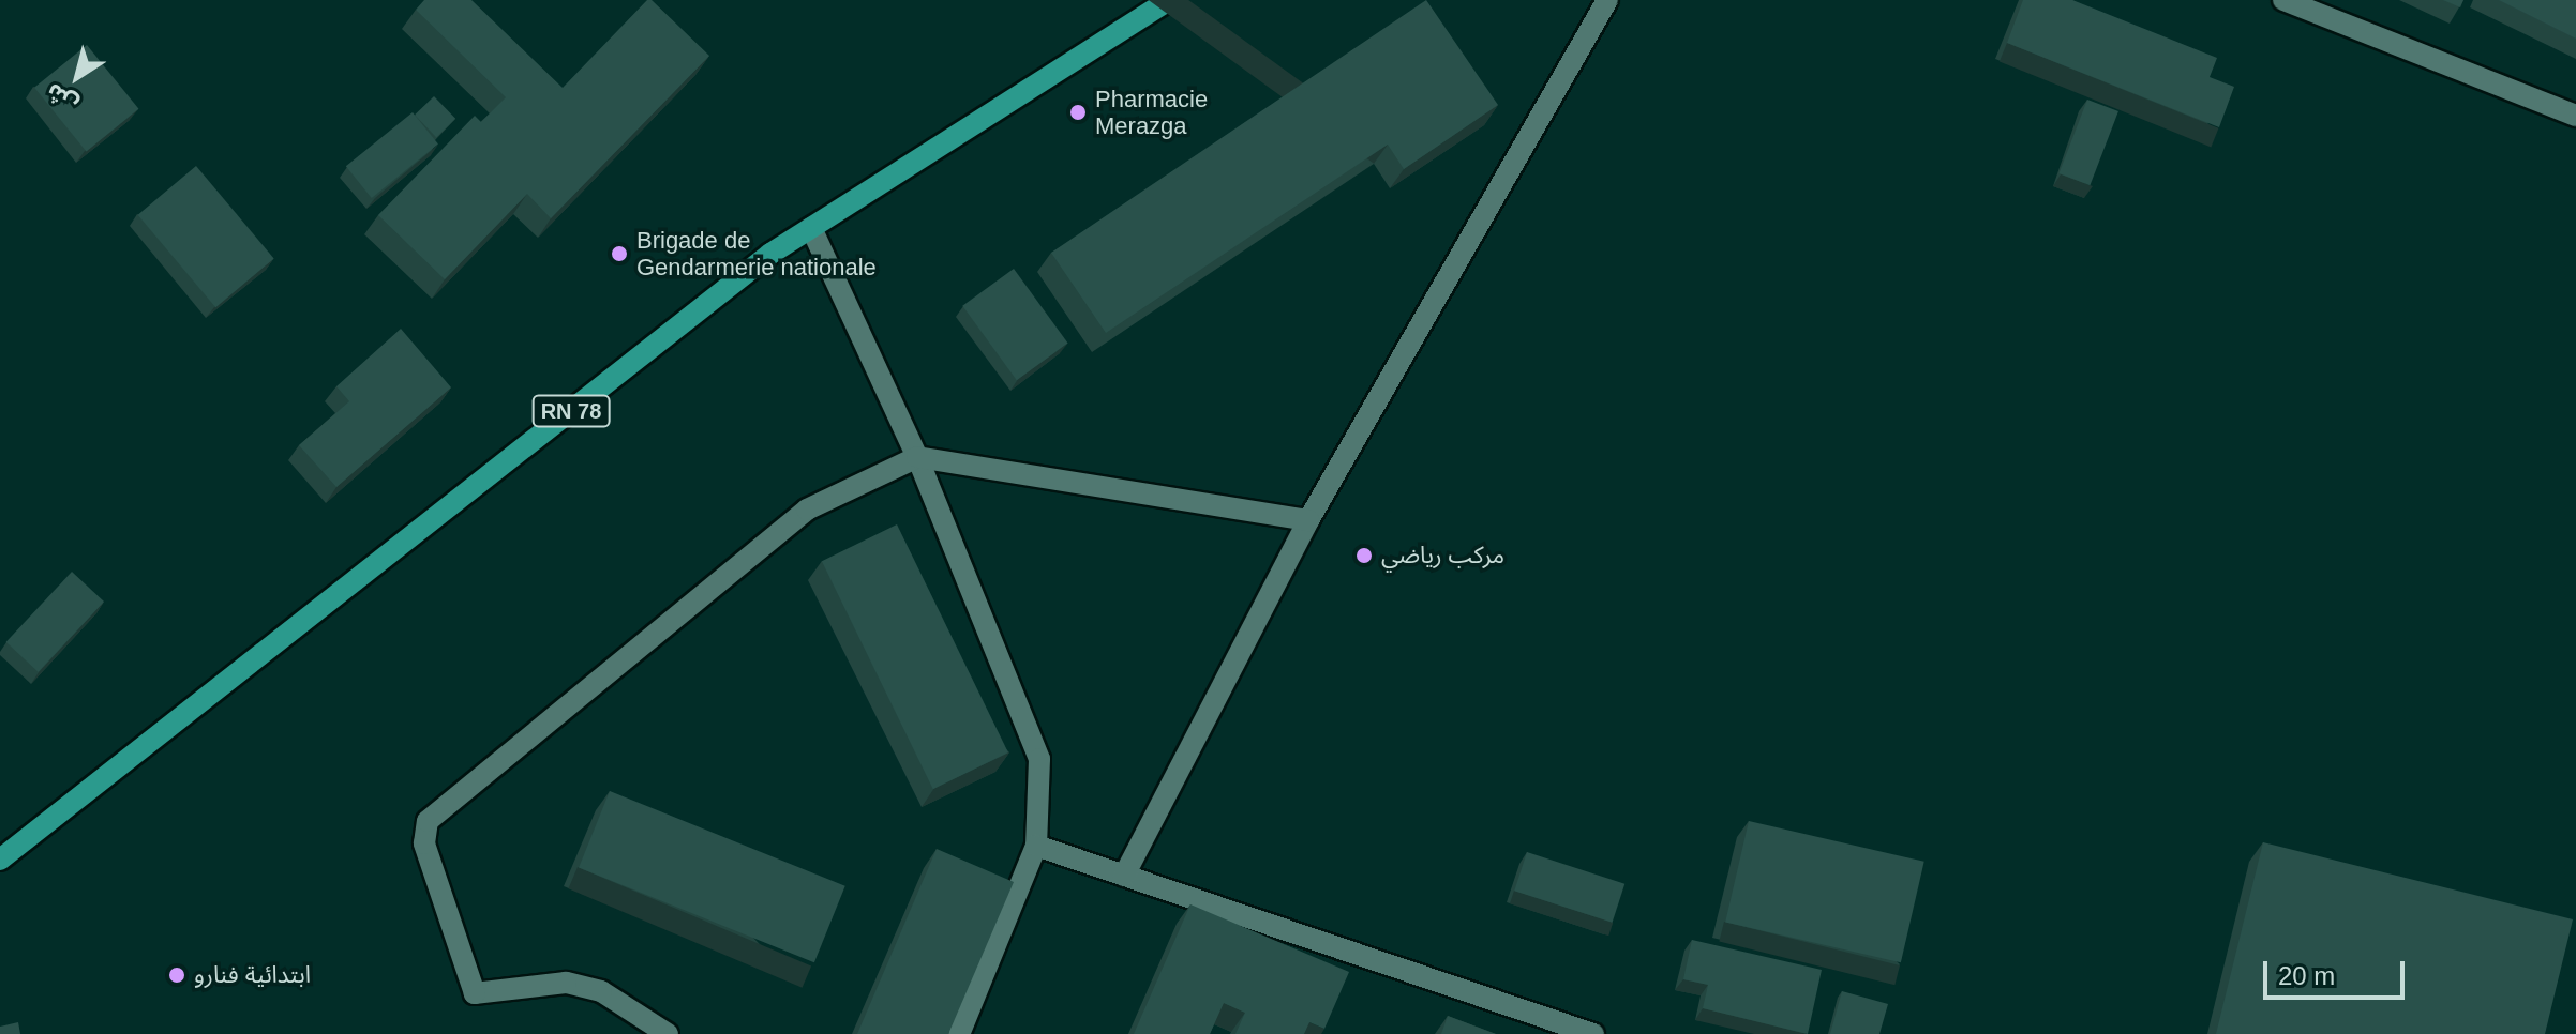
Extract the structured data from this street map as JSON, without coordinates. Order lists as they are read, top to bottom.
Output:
{
  "streets": {
    "main road": ["RN 78"]
  },
  "places": [
    "Pharmacie Merazga",
    "Brigade de Gendarmerie nationale",
    "مركب رياضي",
    "ابتدائية فنارو"
  ],
  "scale_bar": "20 m",
  "north": "bottom left"
}
